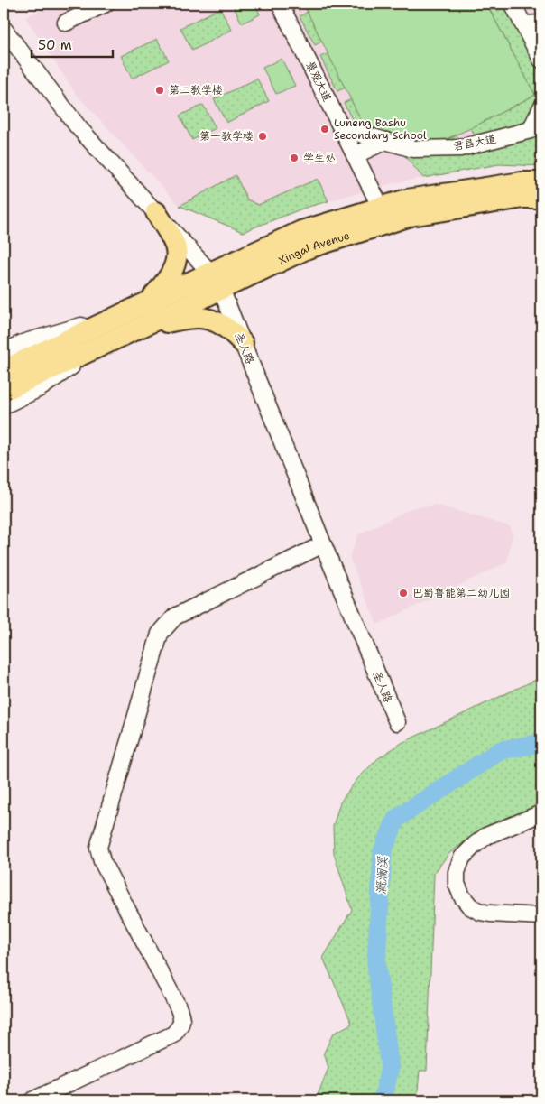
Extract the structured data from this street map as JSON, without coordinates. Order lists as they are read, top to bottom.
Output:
{
  "streets": {
    "main road": ["Xingai Avenue"],
    "street": ["景观大道", "君昌大道", "圣人路"]
  },
  "crossings": [
    ["景观大道", "君昌大道"],
    ["景观大道", "Xingai Avenue"],
    ["Xingai Avenue", "圣人路"]
  ],
  "water": ["溉澜溪"],
  "places": [
    "第二教学楼",
    "Luneng Bashu Secondary School",
    "第一教学楼",
    "学生处",
    "巴蜀鲁能第二幼儿园"
  ],
  "scale_bar": "50 m"
}
